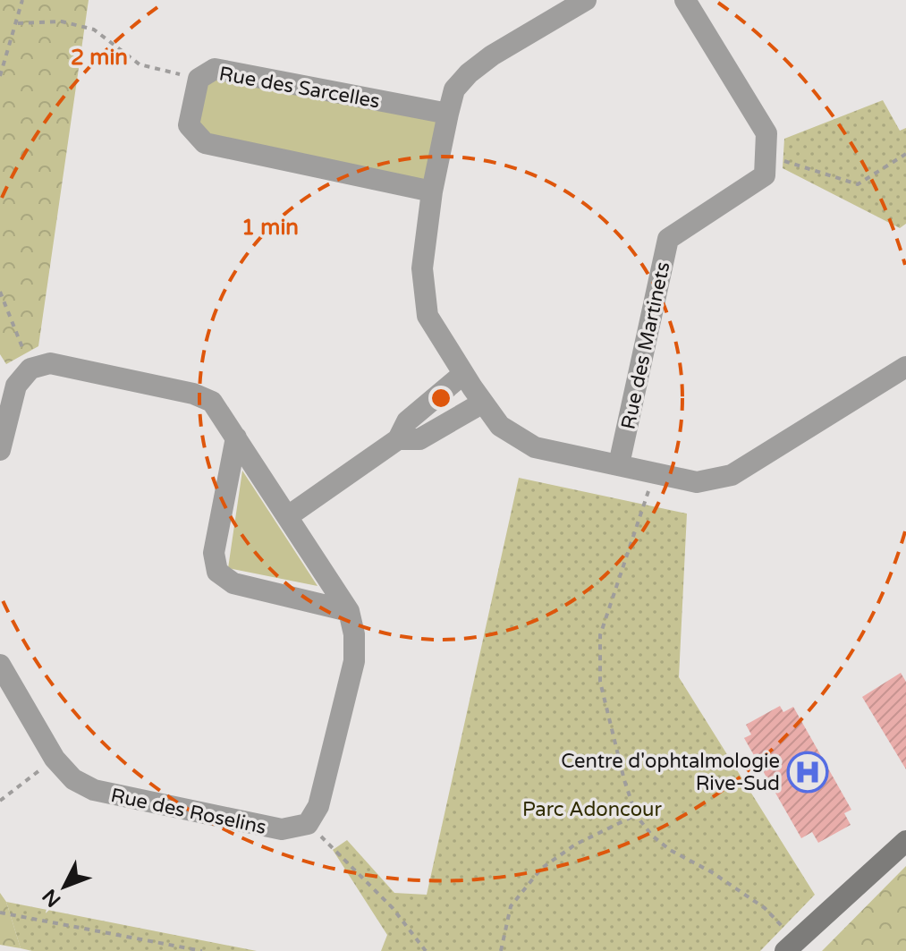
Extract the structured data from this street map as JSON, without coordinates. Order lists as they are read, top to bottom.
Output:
{
  "streets": {
    "street": ["Rue des Sarcelles", "Rue des Martinets", "Rue des Roselins"]
  },
  "parks": ["Parc Adoncour"],
  "places": {
    "hospital": ["Centre d'ophtalmologie Rive-Sud"]
  },
  "north": "bottom left",
  "rings": ["2 min", "1 min"]
}
